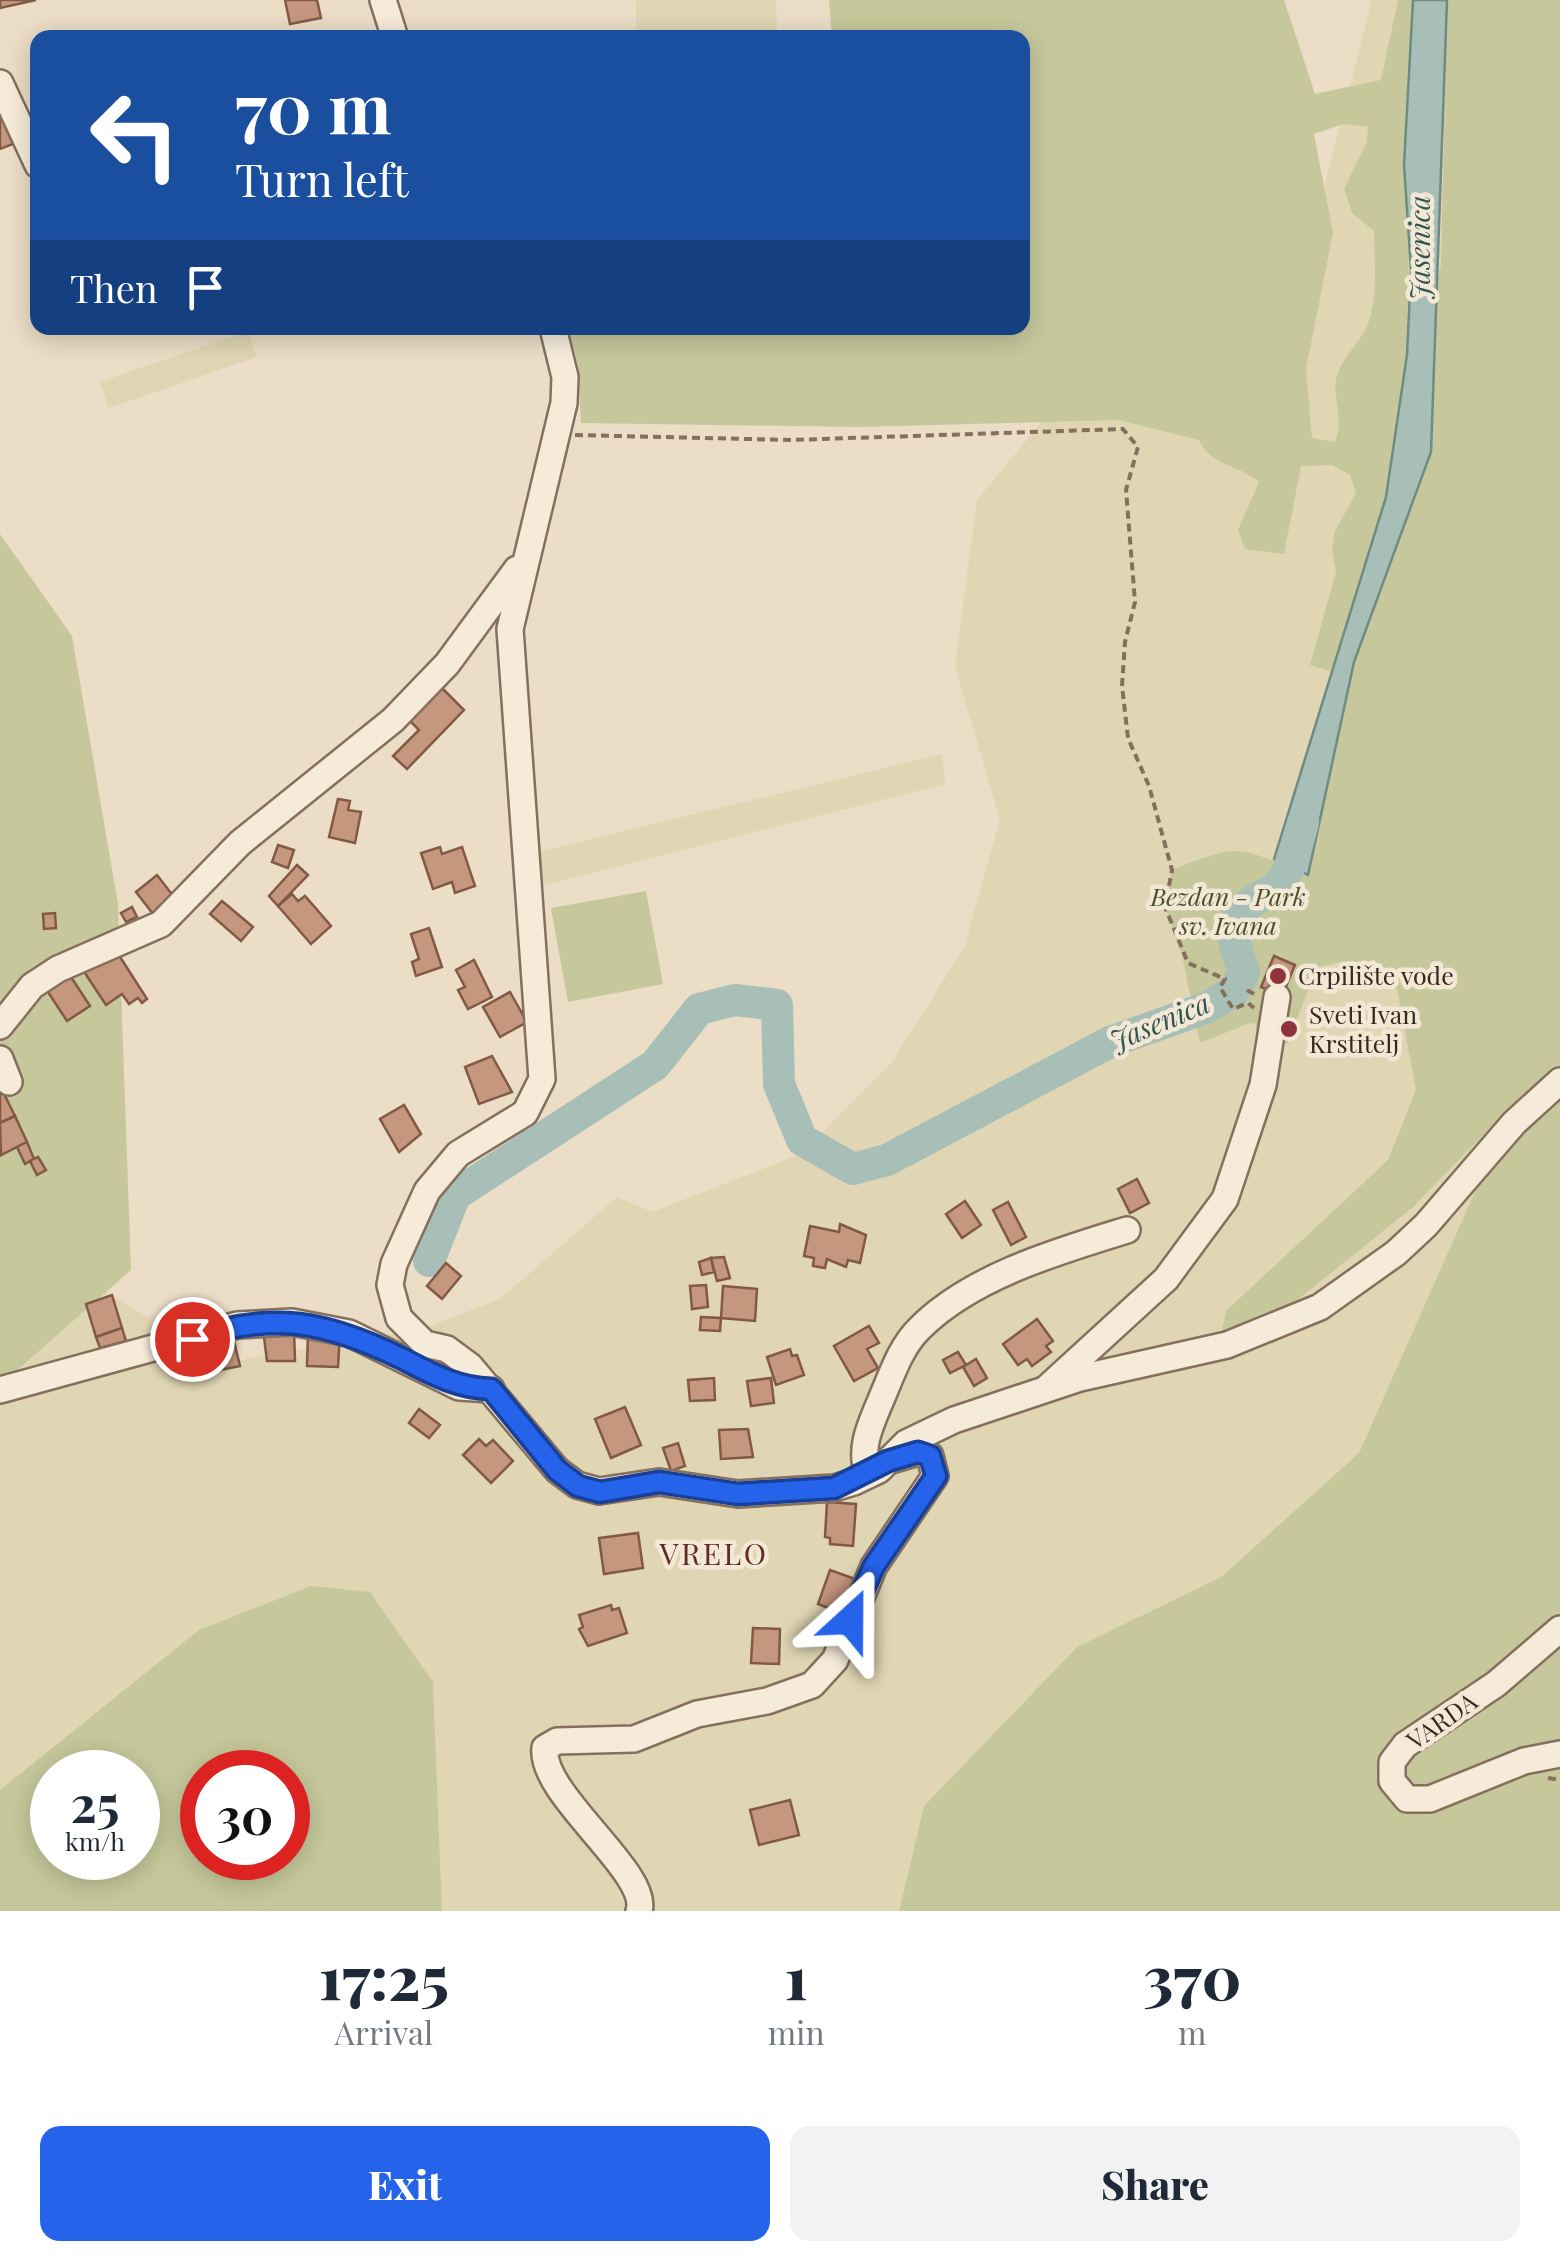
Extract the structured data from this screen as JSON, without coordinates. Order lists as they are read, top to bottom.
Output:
{
  "streets": {
    "street": ["VARDA"]
  },
  "districts": ["VRELO"],
  "water": ["Jasenica"],
  "parks": ["Bezdan - Park sv. Ivana"],
  "places": ["Crpilište vode", "Sveti Ivan Krstitelj"],
  "page": {
    "turn": ["70 m", "Turn left"],
    "then": "Then",
    "speed": "25 km/h",
    "limit": "30",
    "eta": [
      "17:25",
      "Arrival",
      "1",
      "min",
      "370",
      "m"
    ],
    "buttons": ["Exit", "Share"]
  }
}
